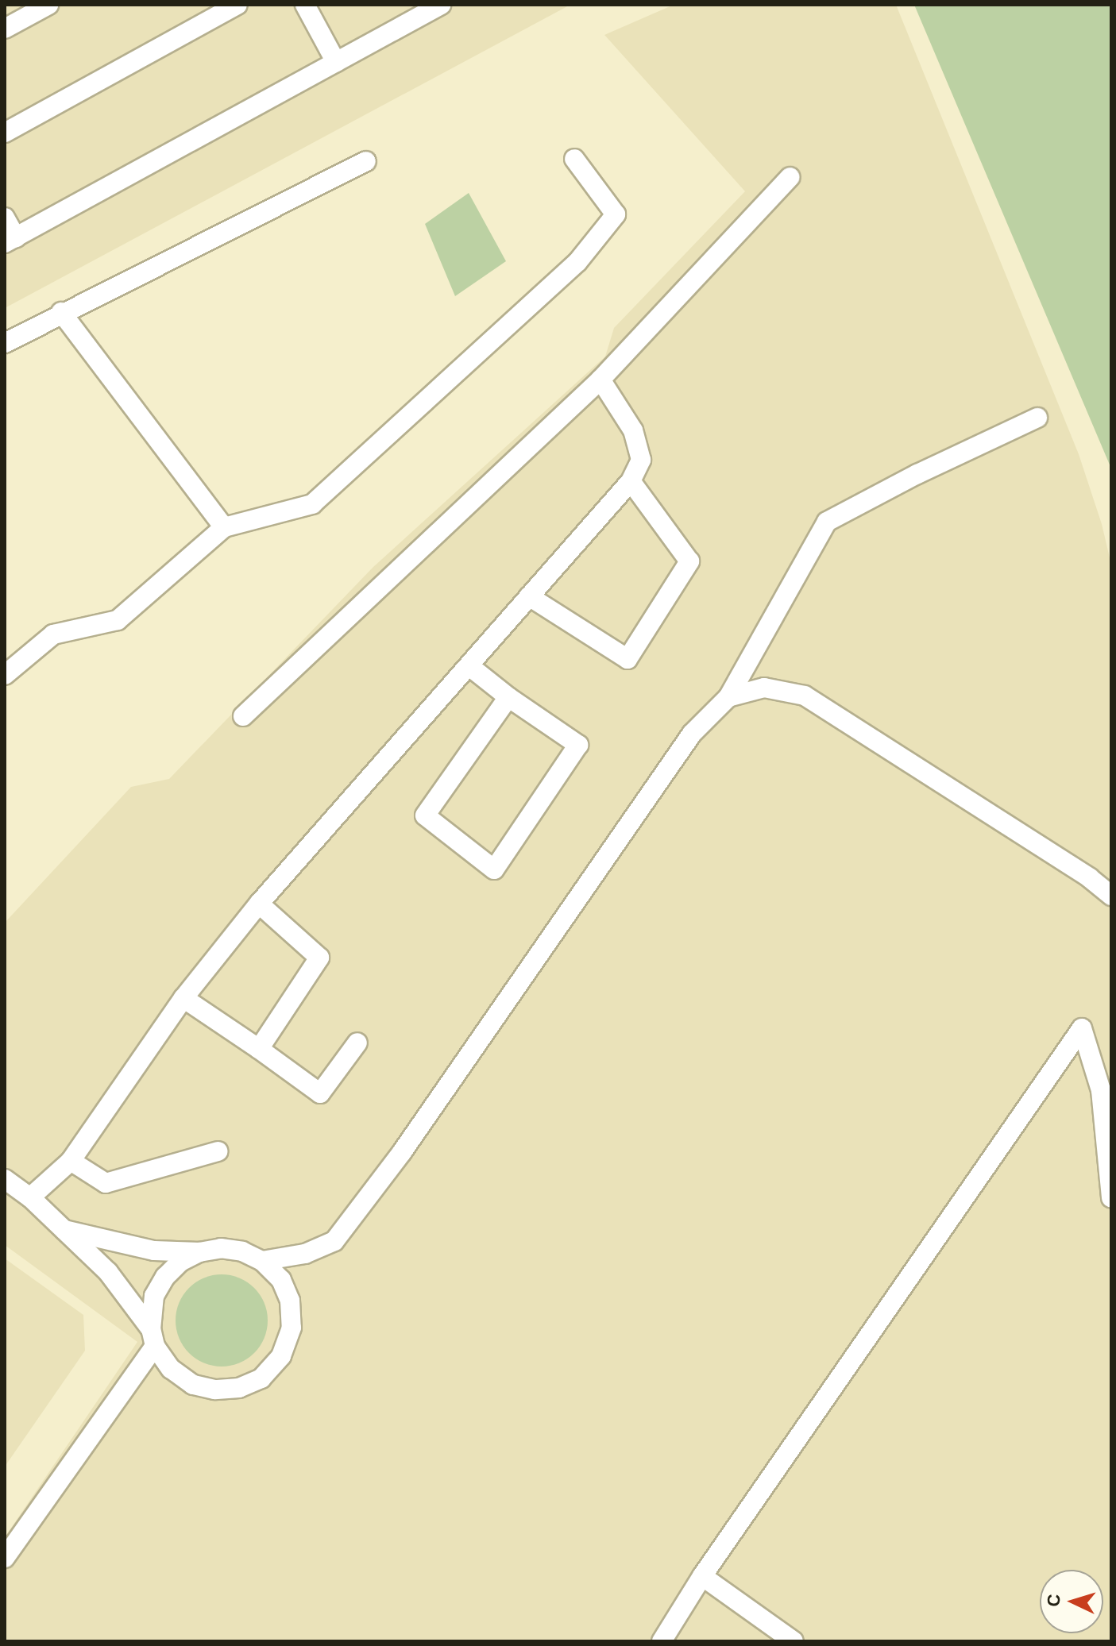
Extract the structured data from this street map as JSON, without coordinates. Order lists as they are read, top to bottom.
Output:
{
  "north": "left"
}
